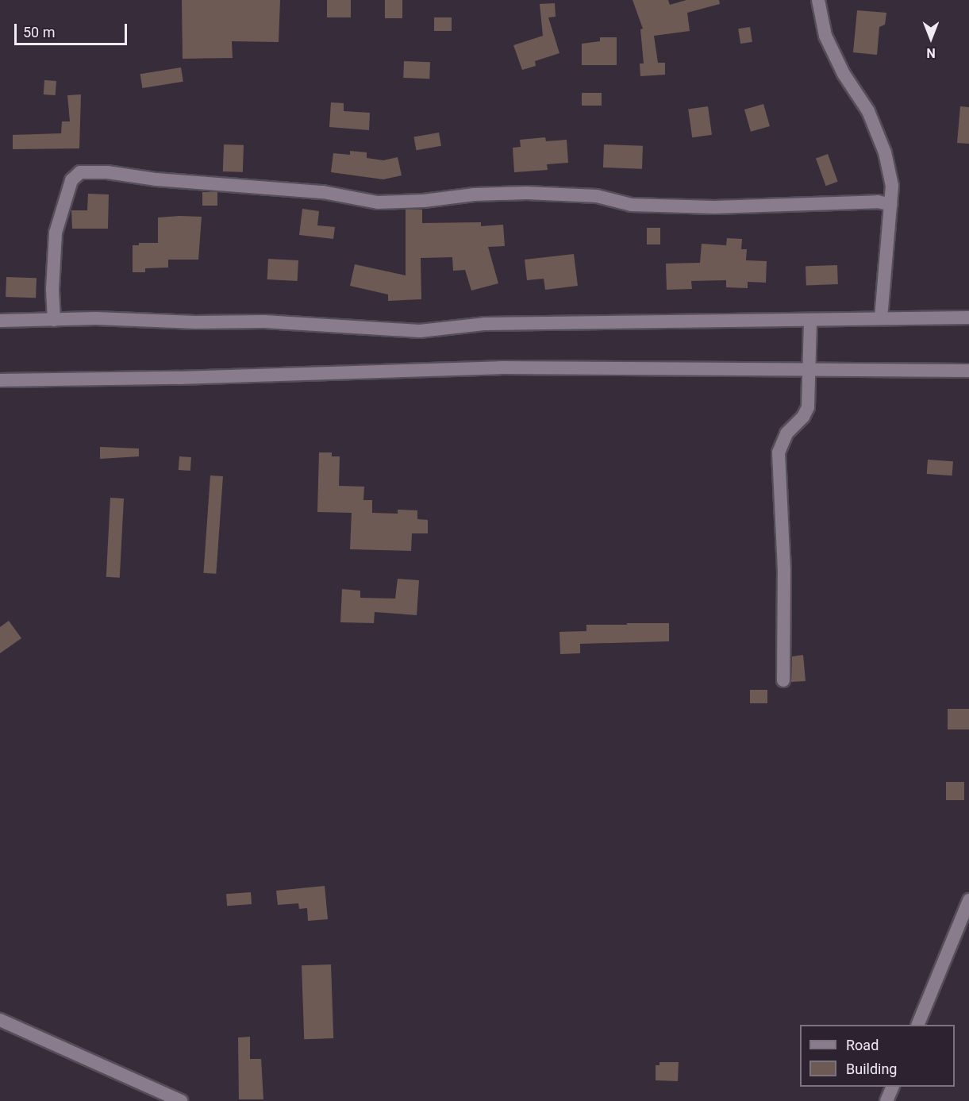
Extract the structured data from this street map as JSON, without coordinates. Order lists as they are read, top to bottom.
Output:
{
  "legend": ["Road", "Building"],
  "scale_bar": "50 m",
  "north": "bottom"
}
